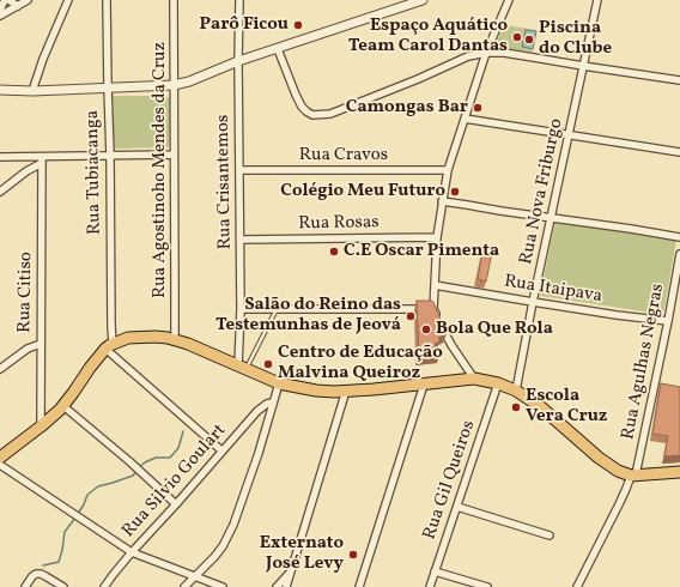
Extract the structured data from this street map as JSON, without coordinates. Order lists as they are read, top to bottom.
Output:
{
  "streets": {
    "street": [
      "Rua Cravos",
      "Rua Agostinoho Mendes da Cruz",
      "Rua Tubiacanga",
      "Rua Crisantemos",
      "Rua Nova Friburgo",
      "Rua Rosas",
      "Rua Itaipava",
      "Rua Citiso",
      "Rua Agulhas Negras",
      "Rua Gil Queiros",
      "Rua Silvio Goulart"
    ]
  },
  "crossings": [
    ["Rua Cravos", "Rua Crisantemos"],
    ["Rua Crisantemos", "Rua Rosas"],
    ["Rua Nova Friburgo", "Rua Itaipava"],
    ["Rua Itaipava", "Rua Agulhas Negras"]
  ],
  "places": [
    "Parô Ficou",
    "Espaço Aquático Team Carol Dantas",
    "Piscina do Clube",
    "Camongas Bar",
    "Colégio Meu Futuro",
    "C.E Oscar Pimenta",
    "Salão do Reino das Testemunhas de Jeová",
    "Bola Que Rola",
    "Centro de Educação Malvina Queiroz",
    "Escola Vera Cruz",
    "Externato José Levy"
  ]
}
